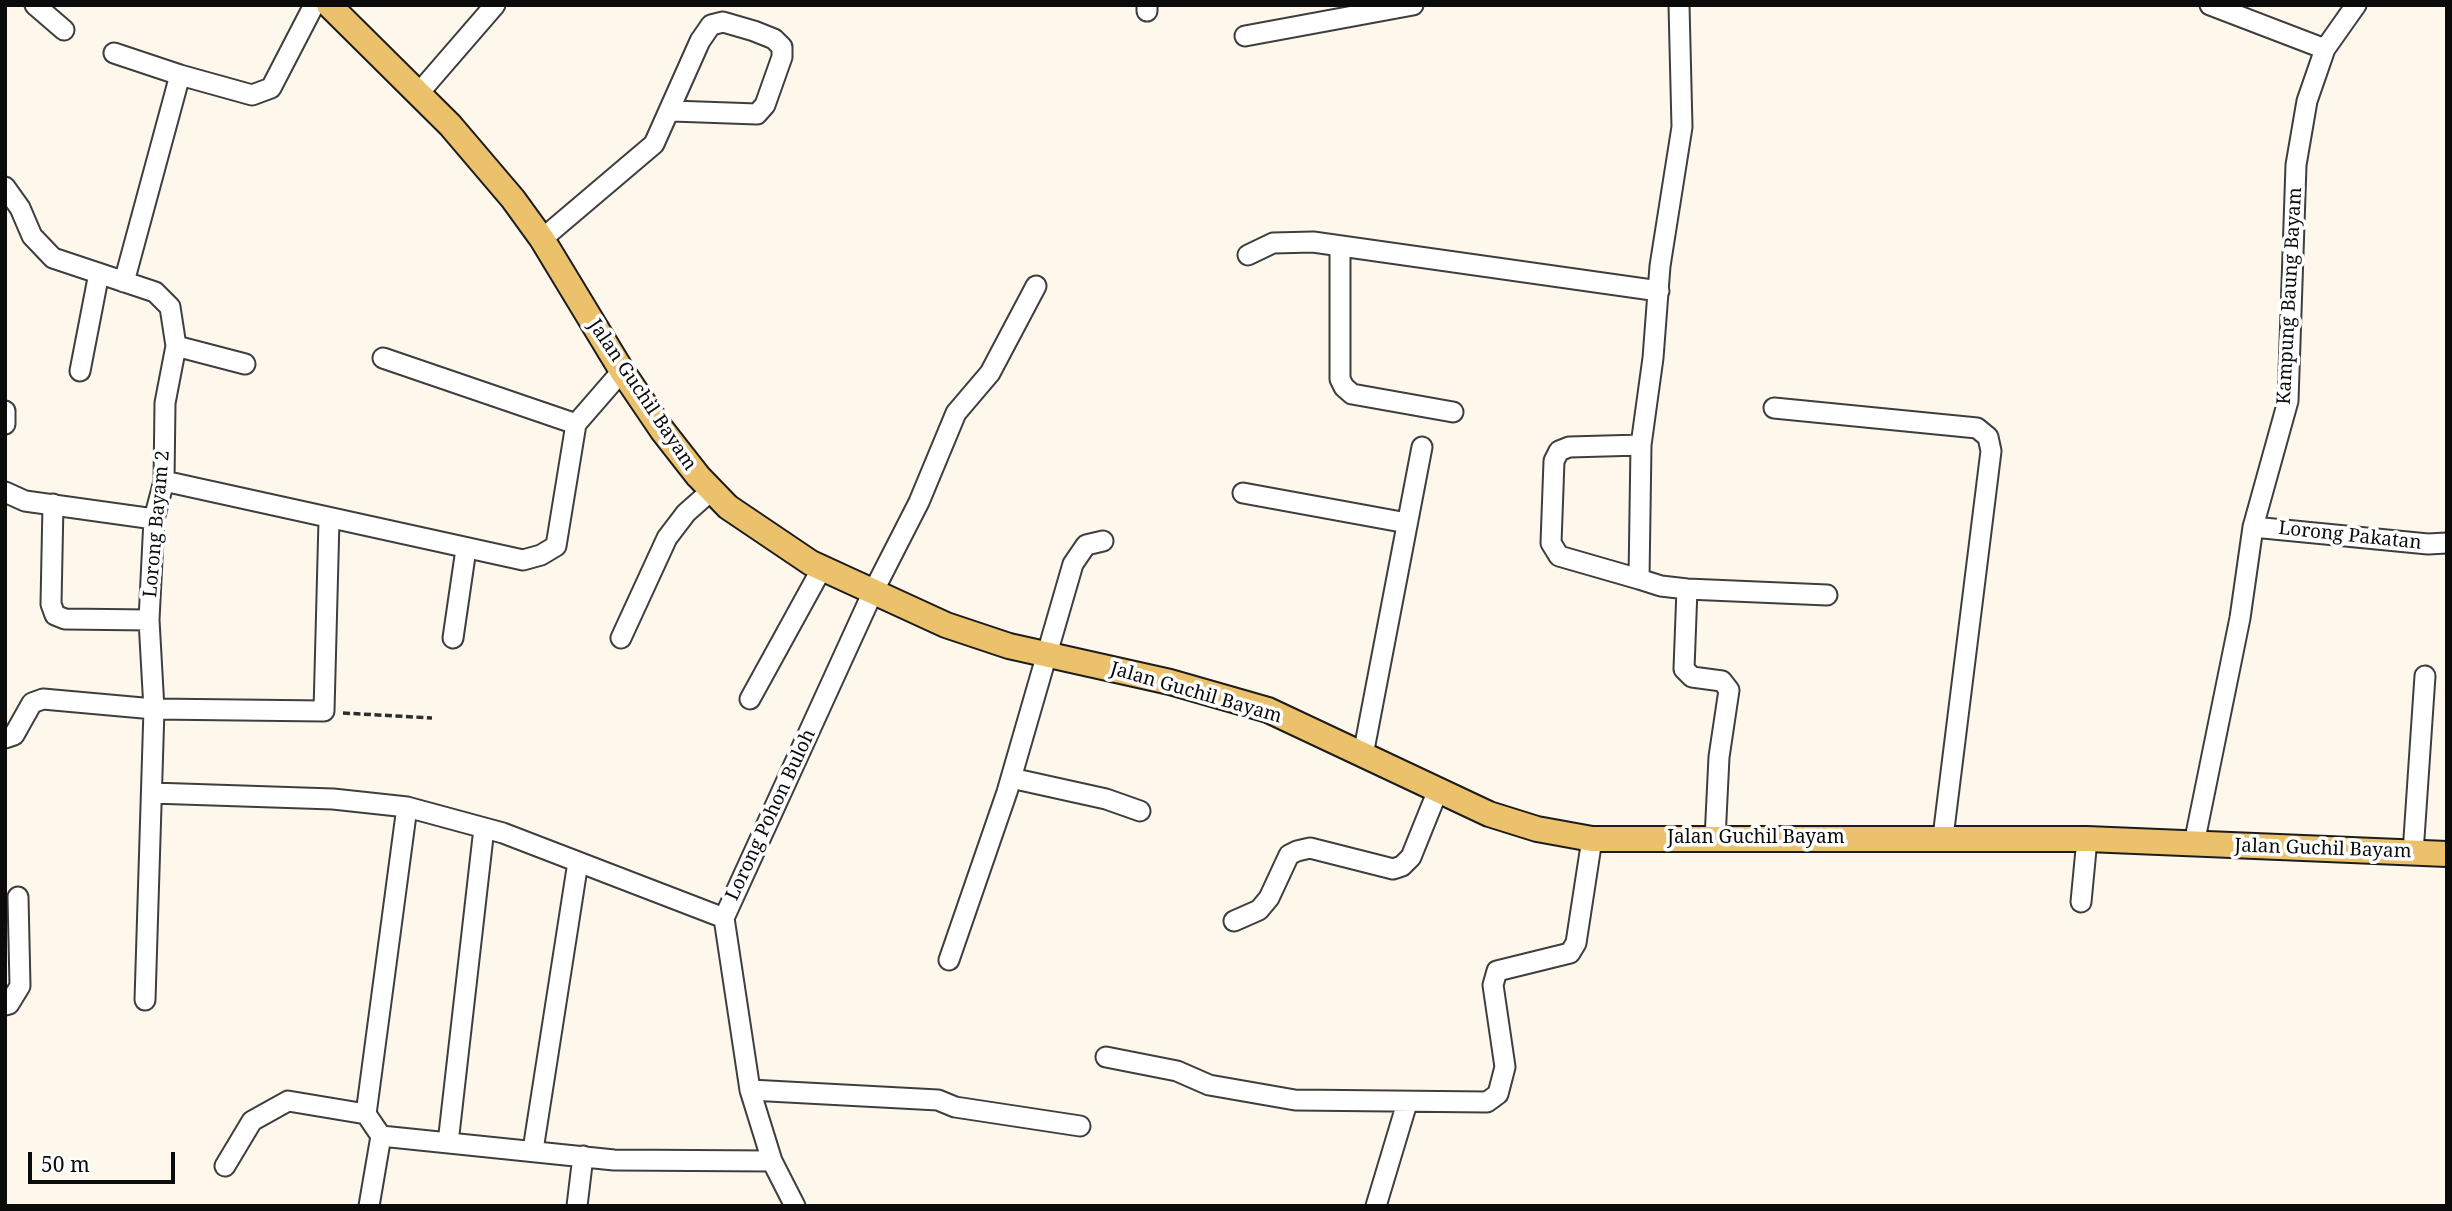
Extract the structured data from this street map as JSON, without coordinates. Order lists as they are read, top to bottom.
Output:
{
  "streets": {
    "main road": ["Jalan Guchil Bayam"],
    "street": [
      "Kampung Baung Bayam",
      "Lorong Bayam 2",
      "Lorong Pakatan",
      "Lorong Pohon Buloh"
    ]
  },
  "crossings": [
    ["Kampung Baung Bayam", "Jalan Guchil Bayam"],
    ["Kampung Baung Bayam", "Lorong Pakatan"],
    ["Jalan Guchil Bayam", "Lorong Pohon Buloh"]
  ],
  "scale_bar": "50 m"
}
